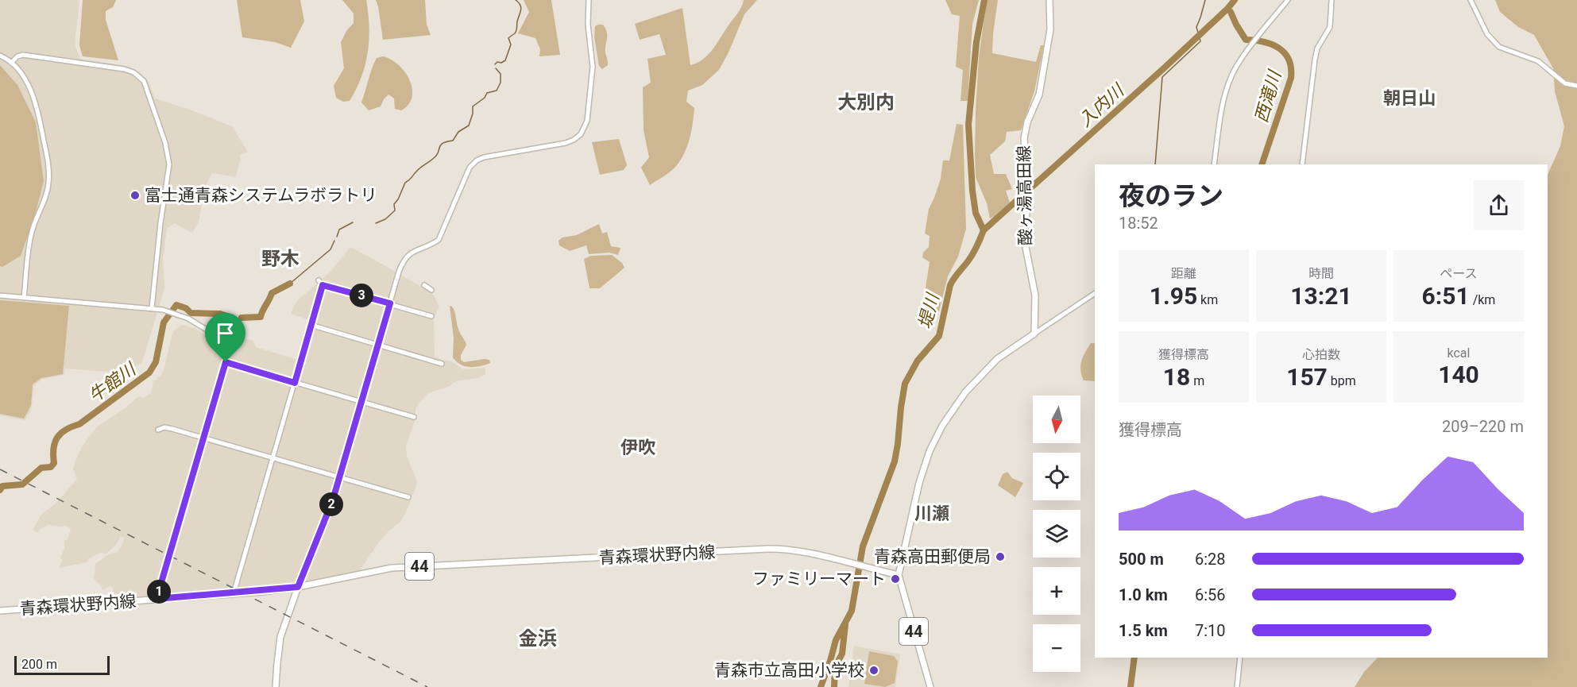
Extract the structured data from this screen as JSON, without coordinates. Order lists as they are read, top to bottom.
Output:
{
  "streets": {
    "main road": ["酸ヶ湯高田線", "青森環状野内線", "44"]
  },
  "crossings": [
    ["青森環状野内線", "44"]
  ],
  "districts": [
    "朝日山",
    "大別内",
    "野木",
    "伊吹",
    "川瀬",
    "金浜"
  ],
  "water": [
    "西滝川",
    "入内川",
    "堤川",
    "牛館川"
  ],
  "places": [
    "富士通青森システムラボラトリ",
    "青森高田郵便局",
    "ファミリーマート",
    "青森市立高田小学校"
  ],
  "scale_bar": "200 m",
  "north": "bottom",
  "page": {
    "heading": ["夜のラン", "18:52"],
    "stats": [
      ["距離", "1.95 km"],
      ["時間", "13:21"],
      ["ペース", "6:51 /km"],
      ["獲得標高", "18 m"],
      ["心拍数", "157 bpm"],
      ["kcal", "140"]
    ],
    "pins": ["3", "2", "1"],
    "map_buttons": ["+", "−"],
    "chart": ["獲得標高", "209–220 m"],
    "list": [
      {
        "name": "500 m",
        "note": "6:28"
      },
      {
        "name": "1.0 km",
        "note": "6:56"
      },
      {
        "name": "1.5 km",
        "note": "7:10"
      }
    ],
    "scale": "200 m"
  }
}
